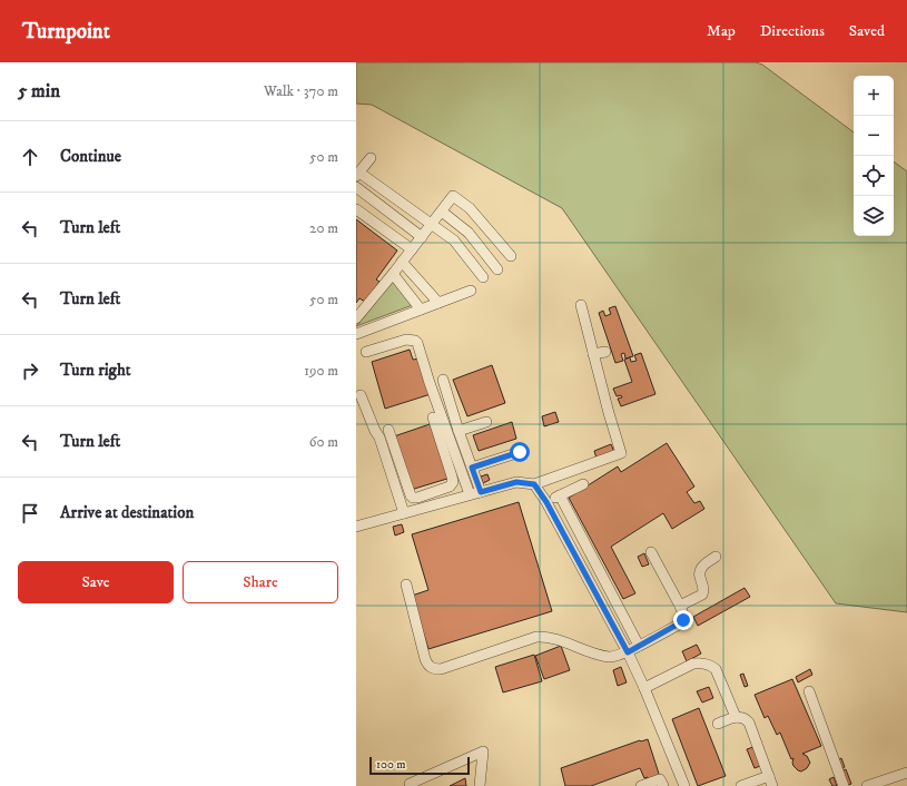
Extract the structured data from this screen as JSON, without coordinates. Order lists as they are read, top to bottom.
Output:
{
  "scale_bar": "100 m",
  "page": {
    "header": "Turnpoint",
    "nav": ["Map", "Directions", "Saved"],
    "heading": ["5 min", "Walk · 370 m"],
    "map_buttons": ["+", "−"],
    "list": [
      ["Continue", "50 m"],
      ["Turn left", "20 m"],
      ["Turn left", "50 m"],
      ["Turn right", "190 m"],
      ["Turn left", "60 m"],
      "Arrive at destination"
    ],
    "buttons": ["Save", "Share"],
    "scale": "100 m"
  }
}
